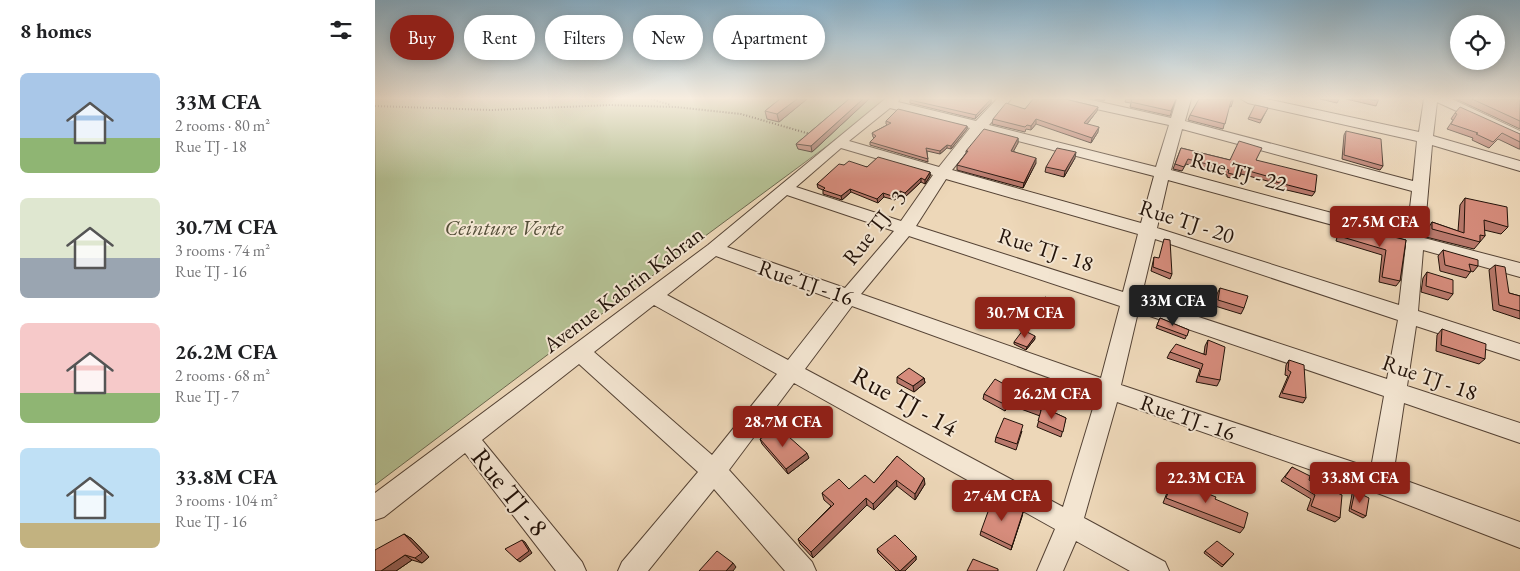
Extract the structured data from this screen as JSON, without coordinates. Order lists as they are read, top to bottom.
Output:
{
  "streets": {
    "street": [
      "Rue TJ - 22",
      "Rue TJ - 20",
      "Rue TJ - 3",
      "Rue TJ - 18",
      "Rue TJ - 16",
      "Avenue Kabrin Kabran",
      "Rue TJ - 14",
      "Rue TJ - 8"
    ]
  },
  "crossings": [
    ["Rue TJ - 22", "Rue TJ - 3"],
    ["Rue TJ - 20", "Rue TJ - 3"],
    ["Rue TJ - 20", "Avenue Kabrin Kabran"],
    ["Rue TJ - 3", "Rue TJ - 18"],
    ["Rue TJ - 3", "Rue TJ - 16"],
    ["Rue TJ - 3", "Rue TJ - 14"],
    ["Rue TJ - 18", "Avenue Kabrin Kabran"],
    ["Rue TJ - 16", "Avenue Kabrin Kabran"],
    ["Avenue Kabrin Kabran", "Rue TJ - 14"],
    ["Avenue Kabrin Kabran", "Rue TJ - 8"]
  ],
  "parks": ["Ceinture Verte"],
  "page": {
    "heading": "8 homes",
    "chip": [
      "Buy",
      "Rent",
      "Filters",
      "New",
      "Apartment"
    ],
    "list": [
      {
        "name": "33M CFA",
        "note": "2 rooms · 80 m² · Rue TJ - 18"
      },
      {
        "name": "30.7M CFA",
        "note": "3 rooms · 74 m² · Rue TJ - 16"
      },
      {
        "name": "26.2M CFA",
        "note": "2 rooms · 68 m² · Rue TJ - 7"
      },
      {
        "name": "33.8M CFA",
        "note": "3 rooms · 104 m² · Rue TJ - 16"
      }
    ],
    "price": [
      "27.5M CFA",
      "33M CFA",
      "30.7M CFA",
      "26.2M CFA",
      "28.7M CFA",
      "22.3M CFA",
      "33.8M CFA",
      "27.4M CFA"
    ]
  }
}
